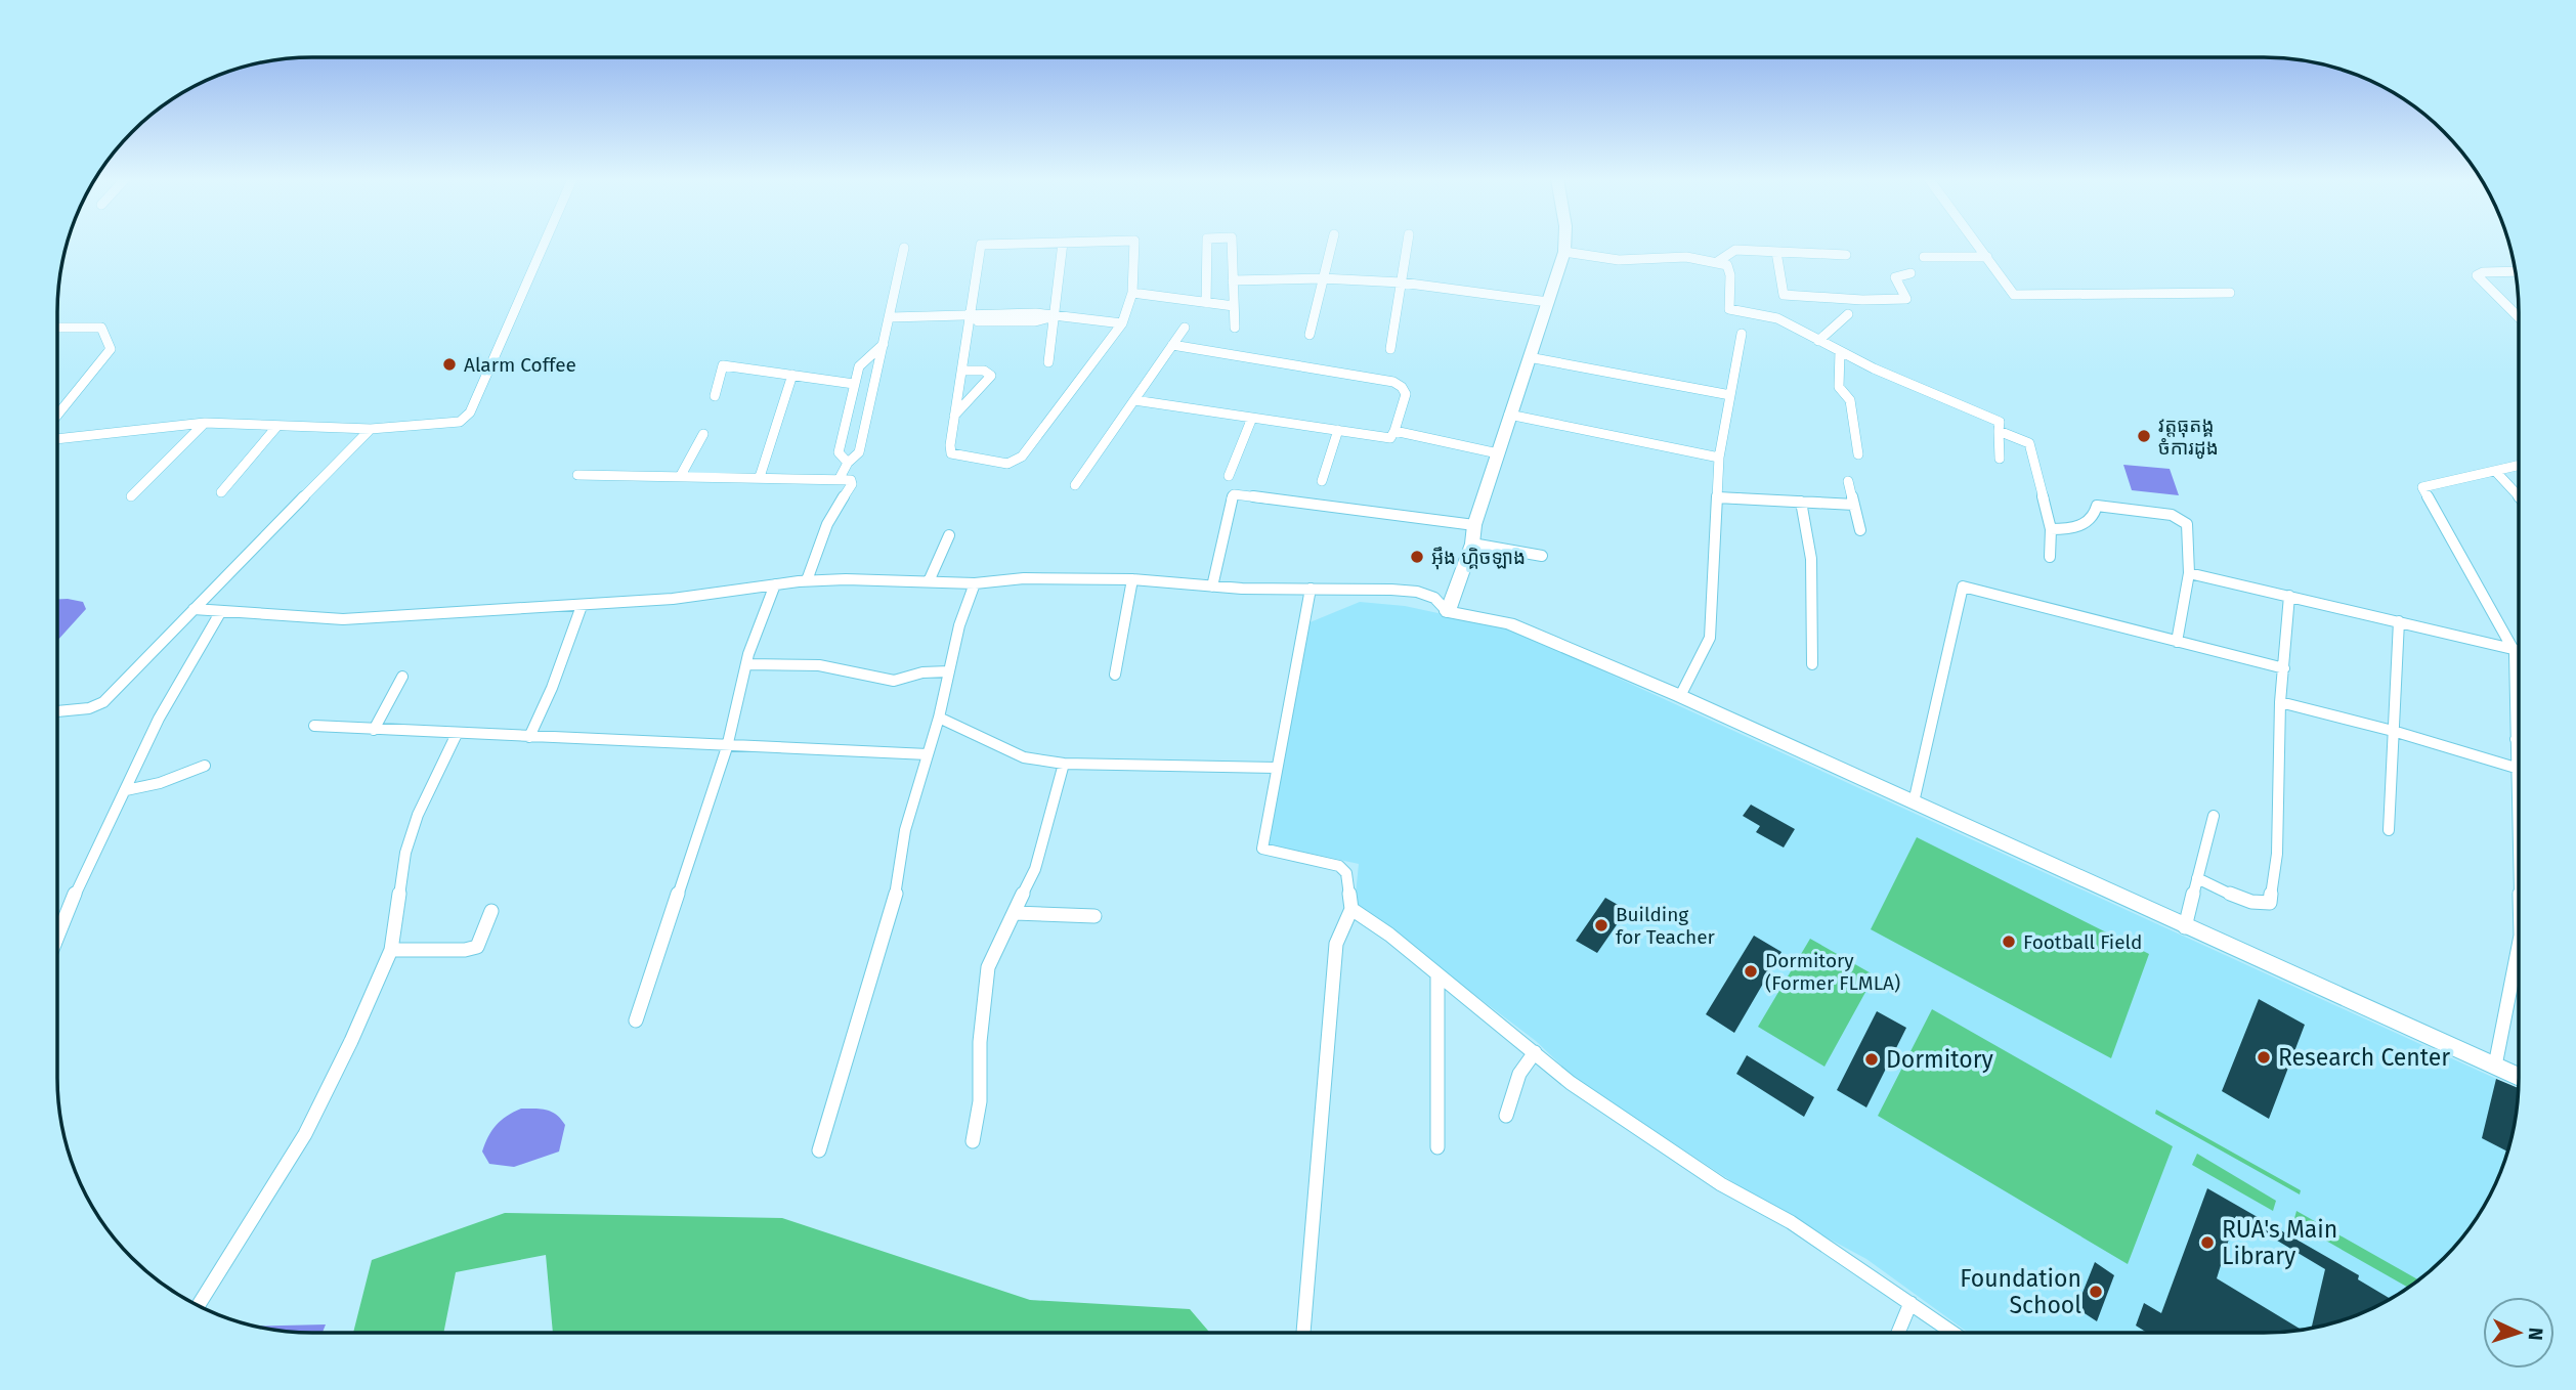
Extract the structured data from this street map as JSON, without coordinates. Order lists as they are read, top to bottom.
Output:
{
  "places": [
    "Alarm Coffee",
    "វត្តធុតង្គ ចំការដូង",
    "អ៊ឹង ហ្គិចឡាង",
    "Building for Teacher",
    "Football Field",
    "Dormitory (Former FLMLA)",
    "Research Center",
    "Dormitory",
    "RUA's Main Library",
    "Foundation School"
  ],
  "north": "right"
}
